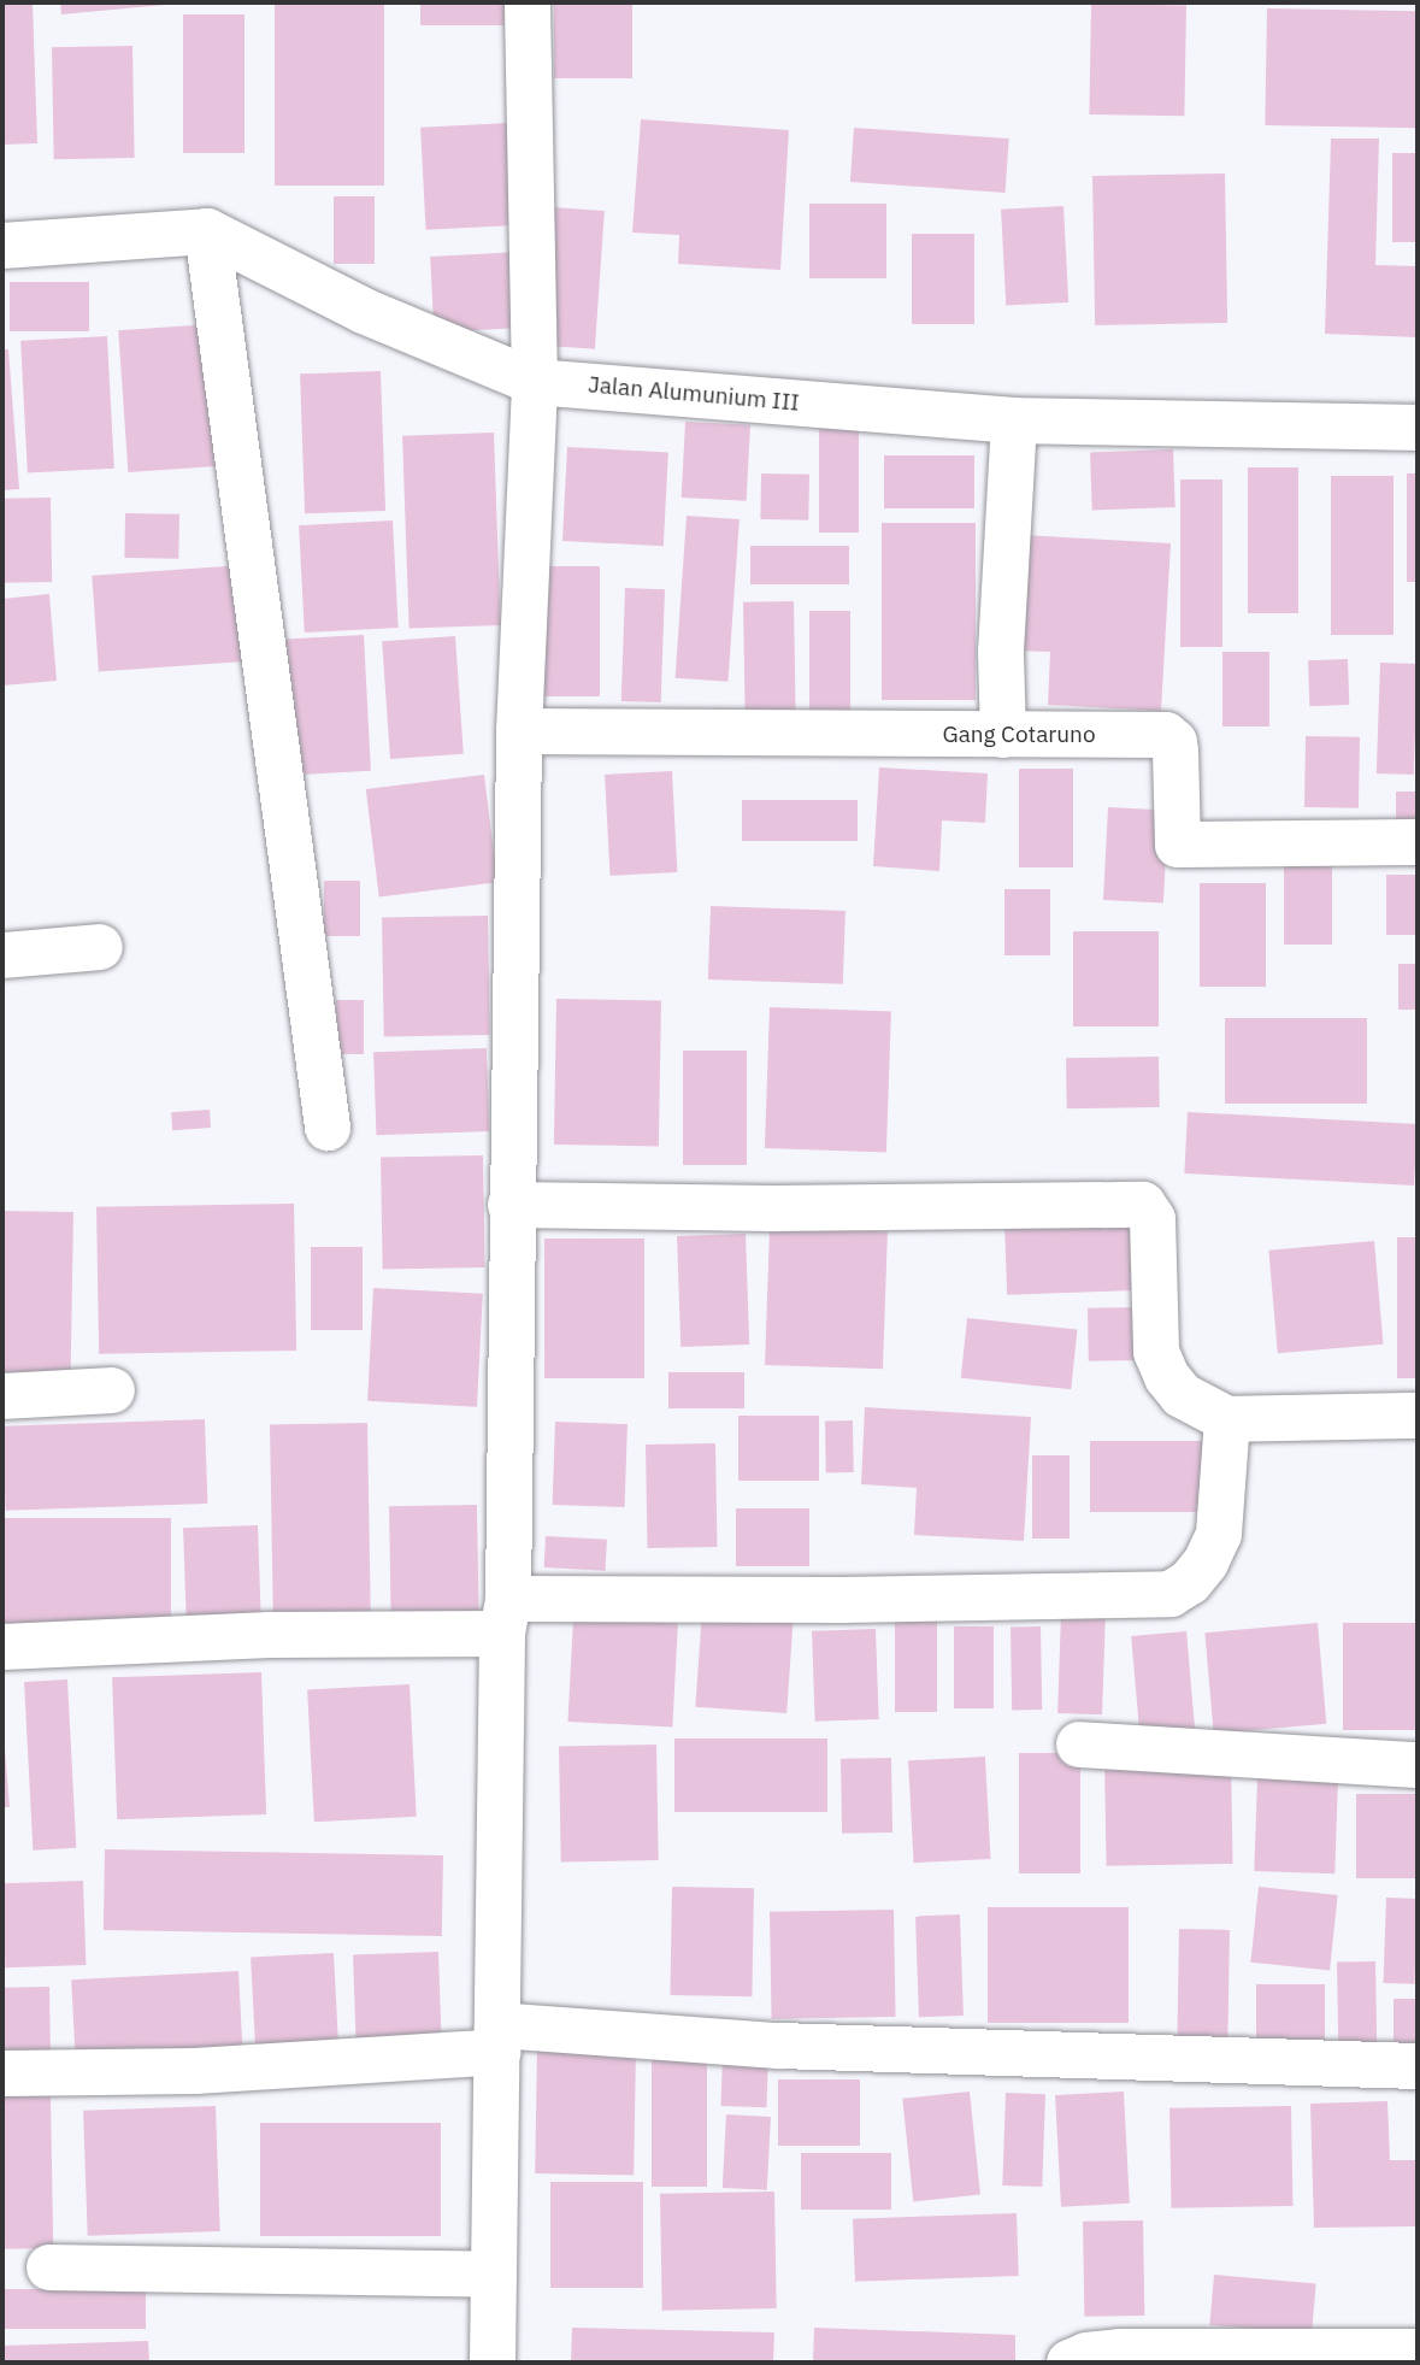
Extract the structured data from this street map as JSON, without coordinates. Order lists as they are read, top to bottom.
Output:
{
  "streets": {
    "street": ["Jalan Alumunium III", "Gang Cotaruno"]
  }
}
